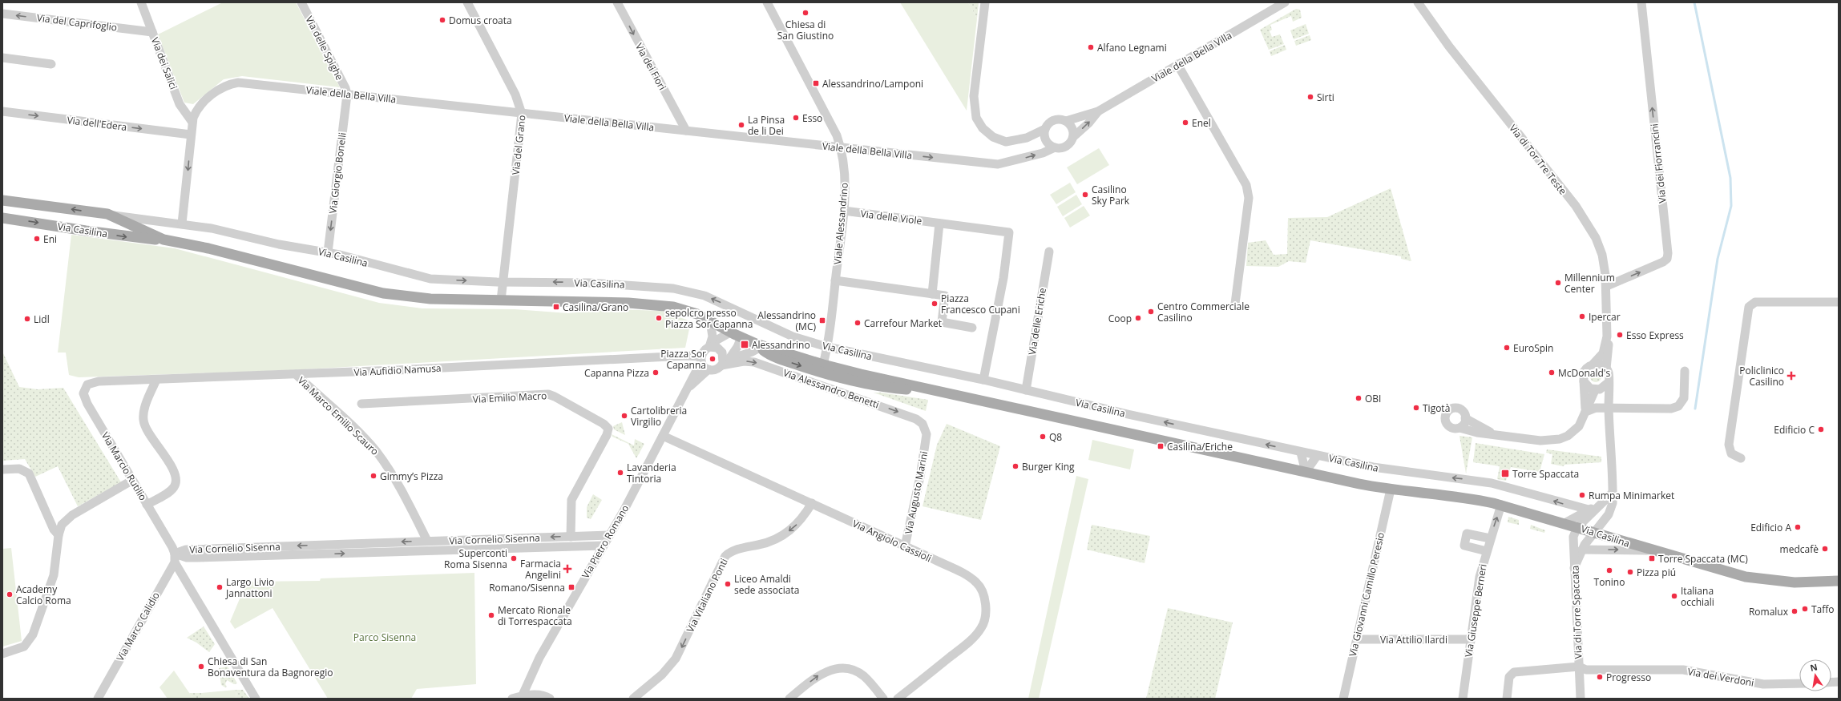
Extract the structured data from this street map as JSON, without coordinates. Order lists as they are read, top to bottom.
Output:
{
  "streets": {
    "main road": ["Via Casilina"],
    "street": [
      "Via del Caprifoglio",
      "Via delle Spighe",
      "Viale della Bella Villa",
      "Via dei Salici",
      "Via dei Fiori",
      "Via dell'Edera",
      "Via del Grano",
      "Via di Tor Tre Teste",
      "Via dei Fiorrancini",
      "Via Giorgio Bonelli",
      "Via delle Viole",
      "Viale Alessandrino",
      "Via delle Eriche",
      "Via Aufidio Namusa",
      "Via Alessandro Benetti",
      "Via Emilio Macro",
      "Via Marco Emilio Scauro",
      "Via Marcio Rutilio",
      "Via Augusto Marini",
      "Via Cornelio Sisenna",
      "Via Angiolo Cassioli",
      "Via Pietro Romano",
      "Via Giovanni Camillo Peresio",
      "Via Vitaliano Ponti",
      "Via Giuseppe Berneri",
      "Via di Torre Spaccata",
      "Via Marco Calidio",
      "Via Attilio Ilardi",
      "Via dei Verdoni"
    ]
  },
  "crossings": [
    ["Via del Caprifoglio", "Via dei Salici"],
    ["Via delle Spighe", "Viale della Bella Villa"],
    ["Via delle Spighe", "Via Giorgio Bonelli"],
    ["Viale della Bella Villa", "Via dei Salici"],
    ["Viale della Bella Villa", "Via dei Fiori"],
    ["Viale della Bella Villa", "Via dell'Edera"],
    ["Viale della Bella Villa", "Via del Grano"],
    ["Viale della Bella Villa", "Via Giorgio Bonelli"],
    ["Viale della Bella Villa", "Viale Alessandrino"],
    ["Via del Grano", "Via Casilina"],
    ["Via di Tor Tre Teste", "Via dei Fiorrancini"],
    ["Via di Tor Tre Teste", "Via Casilina"],
    ["Via Giorgio Bonelli", "Via Casilina"],
    ["Via delle Viole", "Viale Alessandrino"],
    ["Via delle Viole", "Via Casilina"],
    ["Viale Alessandrino", "Via Casilina"],
    ["Via Casilina", "Via delle Eriche"],
    ["Via Casilina", "Via Giovanni Camillo Peresio"],
    ["Via Casilina", "Via Giuseppe Berneri"],
    ["Via Casilina", "Via di Torre Spaccata"],
    ["Via Aufidio Namusa", "Via Alessandro Benetti"],
    ["Via Aufidio Namusa", "Via Marco Emilio Scauro"],
    ["Via Aufidio Namusa", "Via Marcio Rutilio"],
    ["Via Aufidio Namusa", "Via Pietro Romano"],
    ["Via Alessandro Benetti", "Via Augusto Marini"],
    ["Via Alessandro Benetti", "Via Pietro Romano"],
    ["Via Emilio Macro", "Via Cornelio Sisenna"],
    ["Via Marco Emilio Scauro", "Via Cornelio Sisenna"],
    ["Via Marcio Rutilio", "Via Cornelio Sisenna"],
    ["Via Marcio Rutilio", "Via Marco Calidio"],
    ["Via Augusto Marini", "Via Angiolo Cassioli"],
    ["Via Cornelio Sisenna", "Via Pietro Romano"],
    ["Via Cornelio Sisenna", "Via Marco Calidio"],
    ["Via Angiolo Cassioli", "Via Pietro Romano"],
    ["Via Angiolo Cassioli", "Via Vitaliano Ponti"],
    ["Via Giovanni Camillo Peresio", "Via Attilio Ilardi"],
    ["Via Giuseppe Berneri", "Via Attilio Ilardi"],
    ["Via di Torre Spaccata", "Via dei Verdoni"]
  ],
  "one_way": [
    "Via dei Fiori",
    "Via dell'Edera",
    "Via dei Fiorrancini",
    "Via Giorgio Bonelli",
    "Via Alessandro Benetti",
    "Via Vitaliano Ponti"
  ],
  "parks": ["Parco Sisenna"],
  "places": {
    "other": [
      "Chiesa di San Giustino",
      "Domus croata",
      "Alfano Legnami",
      "Sirti",
      "Esso",
      "Enel",
      "La Pinsa de li Dei",
      "Casilino Sky Park",
      "Eni",
      "Millennium Center",
      "Piazza Francesco Cupani",
      "Centro Commerciale Casilino",
      "Ipercar",
      "sepolcro presso Piazza Sor Capanna",
      "Coop",
      "Lidl",
      "Carrefour Market",
      "Esso Express",
      "EuroSpin",
      "Piazza Sor Capanna",
      "Capanna Pizza",
      "McDonald's",
      "OBI",
      "Tigotà",
      "Cartolibreria Virgilio",
      "Edificio C",
      "Q8",
      "Burger King",
      "Lavanderia Tintoria",
      "Gimmy’s Pizza",
      "Rumpa Minimarket",
      "Edificio A",
      "medcafè",
      "Superconti Roma Sisenna",
      "Tonino",
      "Pizza piú",
      "Liceo Amaldi sede associata",
      "Largo Livio Jannattoni",
      "Academy Calcio Roma",
      "Italiana occhiali",
      "Taffo",
      "Romalux",
      "Mercato Rionale di Torrespaccata",
      "Chiesa di San Bonaventura da Bagnoregio",
      "Progresso"
    ],
    "transit": [
      "Alessandrino/Lamponi",
      "Casilina/Grano",
      "Alessandrino (MC)",
      "Alessandrino",
      "Casilina/Eriche",
      "Torre Spaccata",
      "Torre Spaccata (MC)",
      "Romano/Sisenna"
    ],
    "health": ["Policlinico Casilino", "Farmacia Angelini"]
  },
  "north": "top"
}
